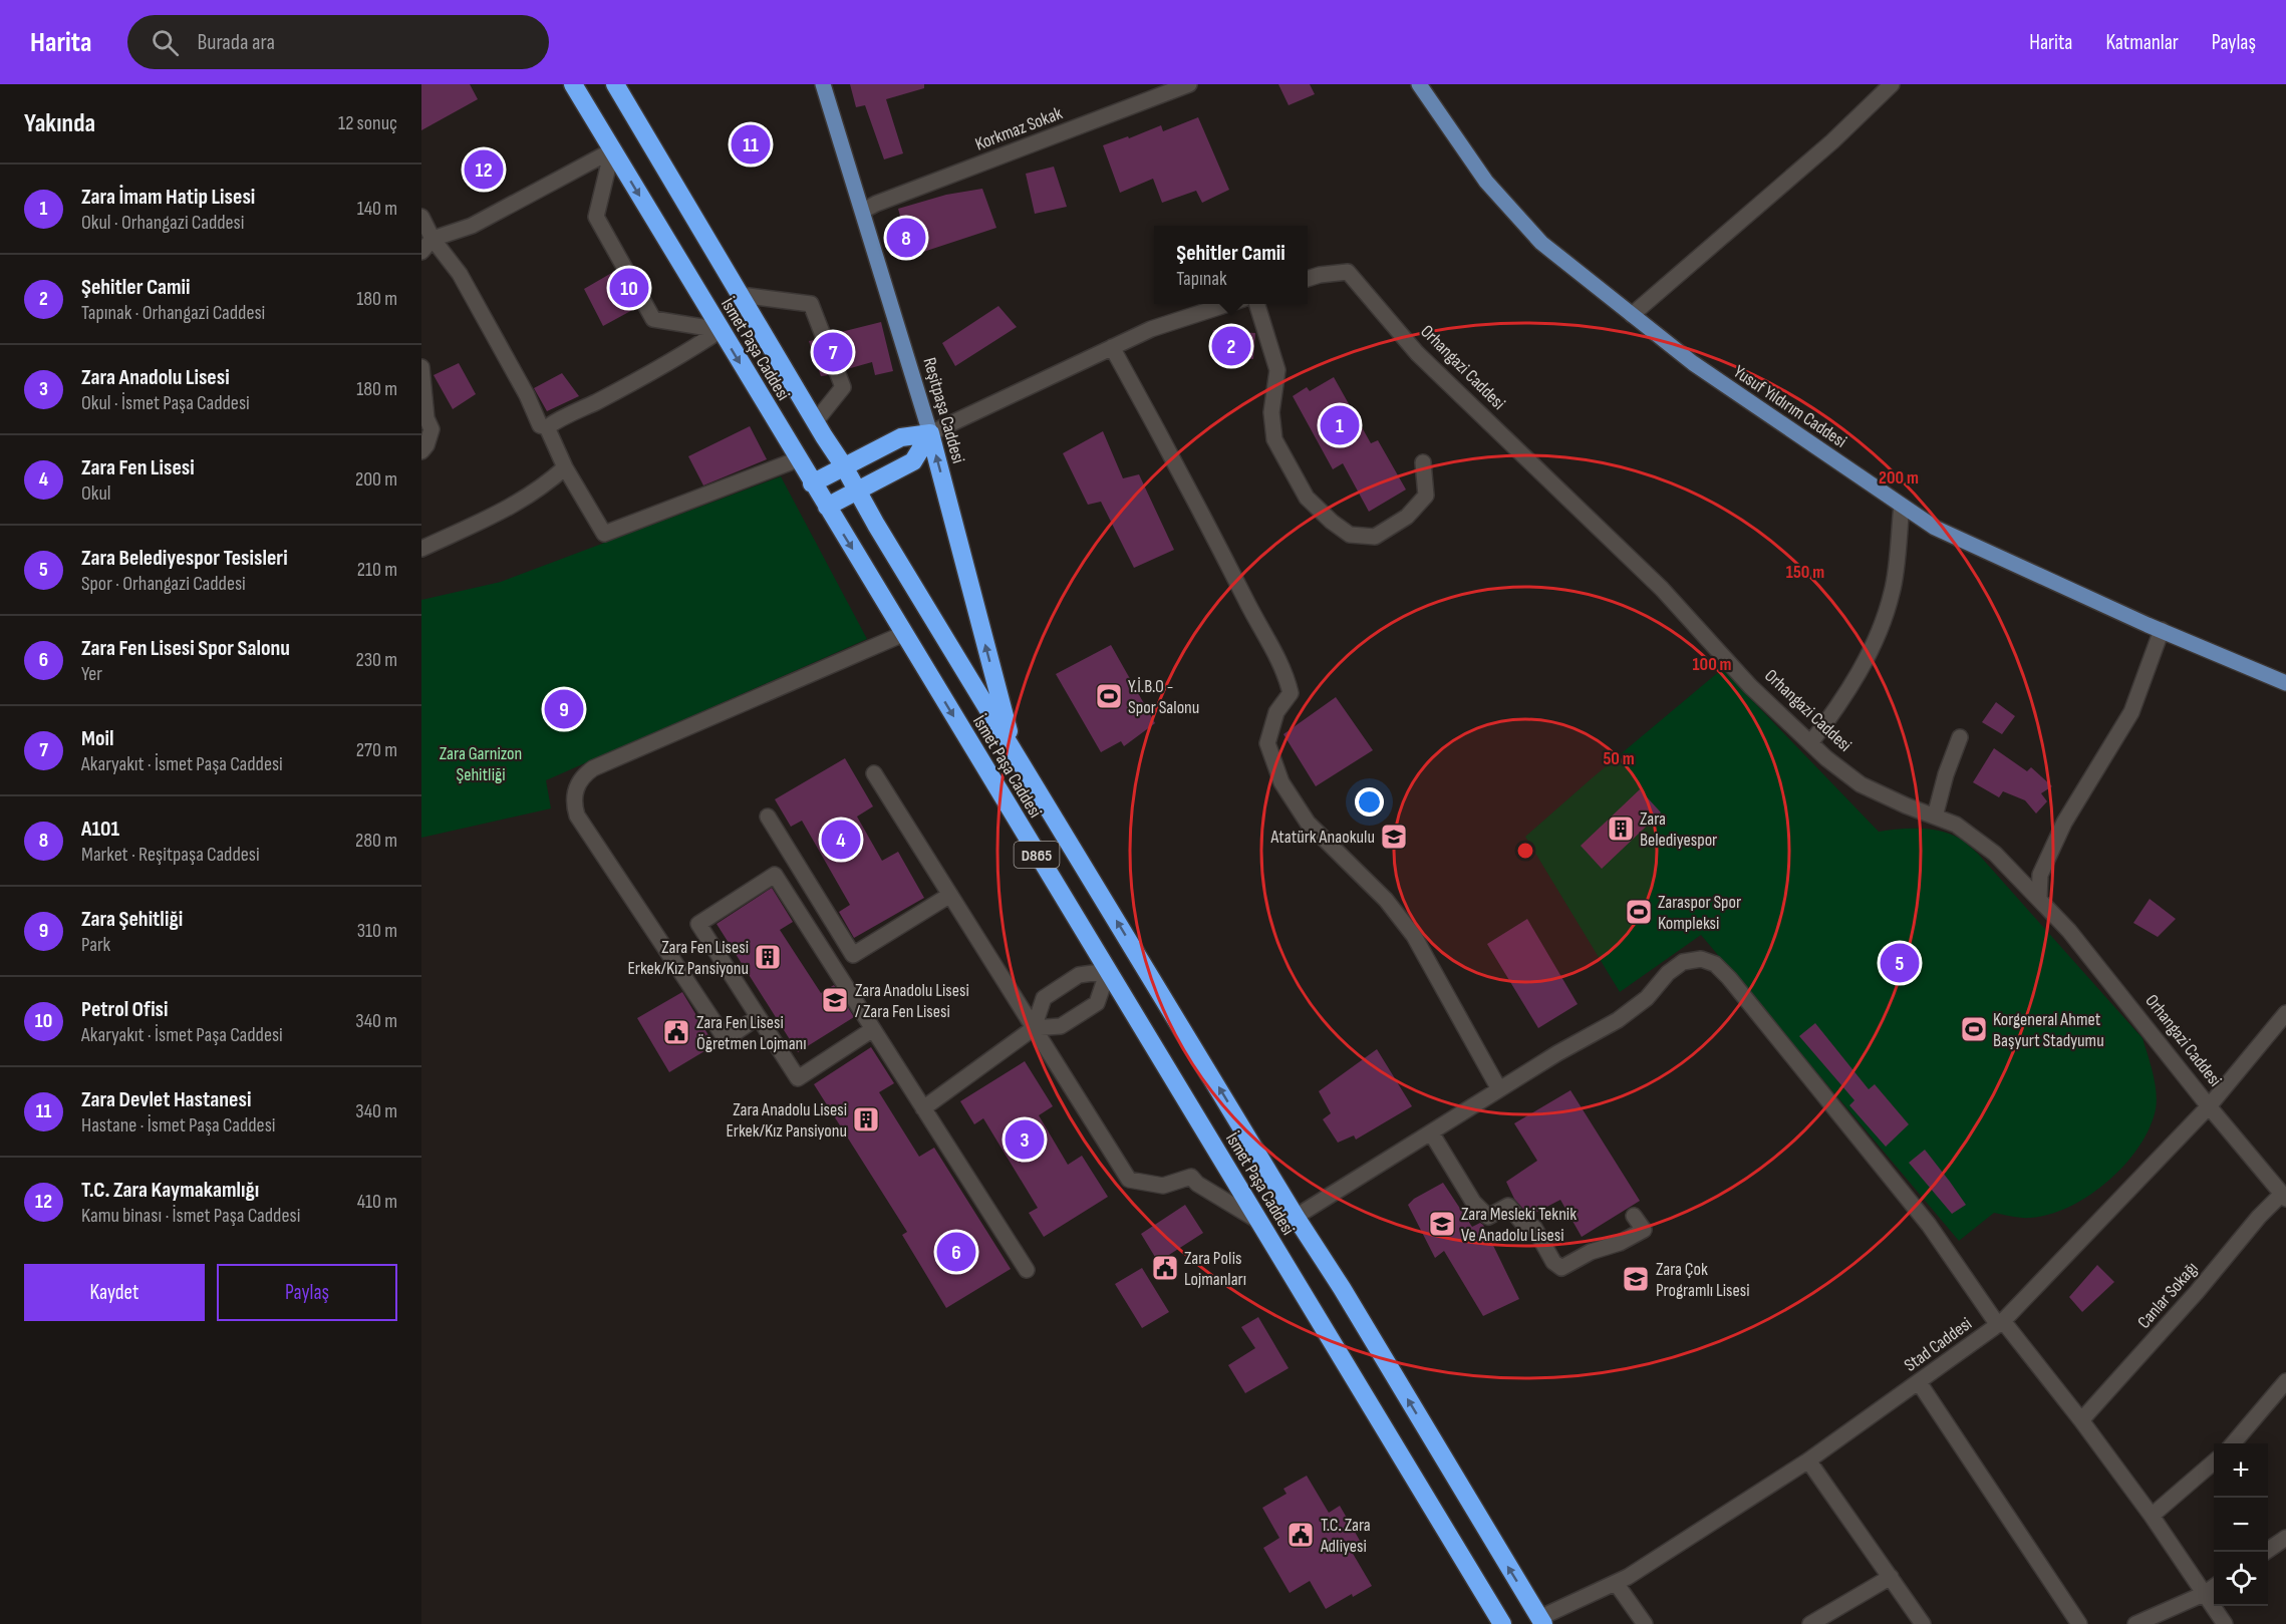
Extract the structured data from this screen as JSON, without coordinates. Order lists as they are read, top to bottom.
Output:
{
  "streets": {
    "highway": ["İsmet Paşa Caddesi", "Reşitpaşa Caddesi", "D865"],
    "main road": ["Yusuf Yıldırım Caddesi"],
    "street": [
      "Korkmaz Sokak",
      "Orhangazi Caddesi",
      "Canlar Sokağı",
      "Stad Caddesi"
    ]
  },
  "crossings": [
    ["Korkmaz Sokak", "Reşitpaşa Caddesi"],
    ["İsmet Paşa Caddesi", "Reşitpaşa Caddesi"],
    ["İsmet Paşa Caddesi", "Stad Caddesi"],
    ["Orhangazi Caddesi", "Canlar Sokağı"],
    ["Orhangazi Caddesi", "Stad Caddesi"]
  ],
  "one_way": ["Reşitpaşa Caddesi"],
  "parks": ["Zara Garnizon Şehitliği"],
  "places": {
    "sports": ["Y.İ.B.O - Spor Salonu", "Zaraspor Spor Kompleksi", "Korgeneral Ahmet Başyurt Stadyumu"],
    "building": ["Zara Belediyespor", "Zara Fen Lisesi Erkek/Kız Pansiyonu", "Zara Anadolu Lisesi Erkek/Kız Pansiyonu"],
    "school or university": [
      "Atatürk Anaokulu",
      "Zara Anadolu Lisesi / Zara Fen Lisesi",
      "Zara Mesleki Teknik Ve Anadolu Lisesi",
      "Zara Çok Programlı Lisesi"
    ],
    "public building": ["Zara Fen Lisesi Öğretmen Lojmanı", "Zara Polis Lojmanları", "T.C. Zara Adliyesi"]
  },
  "page": {
    "header": "Harita",
    "search": "Burada ara",
    "nav": ["Harita", "Katmanlar", "Paylaş"],
    "heading": ["Yakında", "12 sonuç"],
    "pins": [
      "11",
      "12",
      "8",
      "10",
      "2",
      "7",
      "1",
      "9",
      "4",
      "5",
      "3",
      "6"
    ],
    "list": [
      {
        "mark": "1",
        "name": "Zara İmam Hatip Lisesi",
        "note": "Okul · Orhangazi Caddesi",
        "value": "140 m"
      },
      {
        "mark": "2",
        "name": "Şehitler Camii",
        "note": "Tapınak · Orhangazi Caddesi",
        "value": "180 m"
      },
      {
        "mark": "3",
        "name": "Zara Anadolu Lisesi",
        "note": "Okul · İsmet Paşa Caddesi",
        "value": "180 m"
      },
      {
        "mark": "4",
        "name": "Zara Fen Lisesi",
        "note": "Okul",
        "value": "200 m"
      },
      {
        "mark": "5",
        "name": "Zara Belediyespor Tesisleri",
        "note": "Spor · Orhangazi Caddesi",
        "value": "210 m"
      },
      {
        "mark": "6",
        "name": "Zara Fen Lisesi Spor Salonu",
        "note": "Yer",
        "value": "230 m"
      },
      {
        "mark": "7",
        "name": "Moil",
        "note": "Akaryakıt · İsmet Paşa Caddesi",
        "value": "270 m"
      },
      {
        "mark": "8",
        "name": "A101",
        "note": "Market · Reşitpaşa Caddesi",
        "value": "280 m"
      },
      {
        "mark": "9",
        "name": "Zara Şehitliği",
        "note": "Park",
        "value": "310 m"
      },
      {
        "mark": "10",
        "name": "Petrol Ofisi",
        "note": "Akaryakıt · İsmet Paşa Caddesi",
        "value": "340 m"
      },
      {
        "mark": "11",
        "name": "Zara Devlet Hastanesi",
        "note": "Hastane · İsmet Paşa Caddesi",
        "value": "340 m"
      },
      {
        "mark": "12",
        "name": "T.C. Zara Kaymakamlığı",
        "note": "Kamu binası · İsmet Paşa Caddesi",
        "value": "410 m"
      }
    ],
    "popup": ["Şehitler Camii", "Tapınak"],
    "buttons": ["Kaydet", "Paylaş"],
    "map_buttons": ["+", "−"]
  },
  "rings": [
    "200 m",
    "150 m",
    "100 m",
    "50 m"
  ]
}
